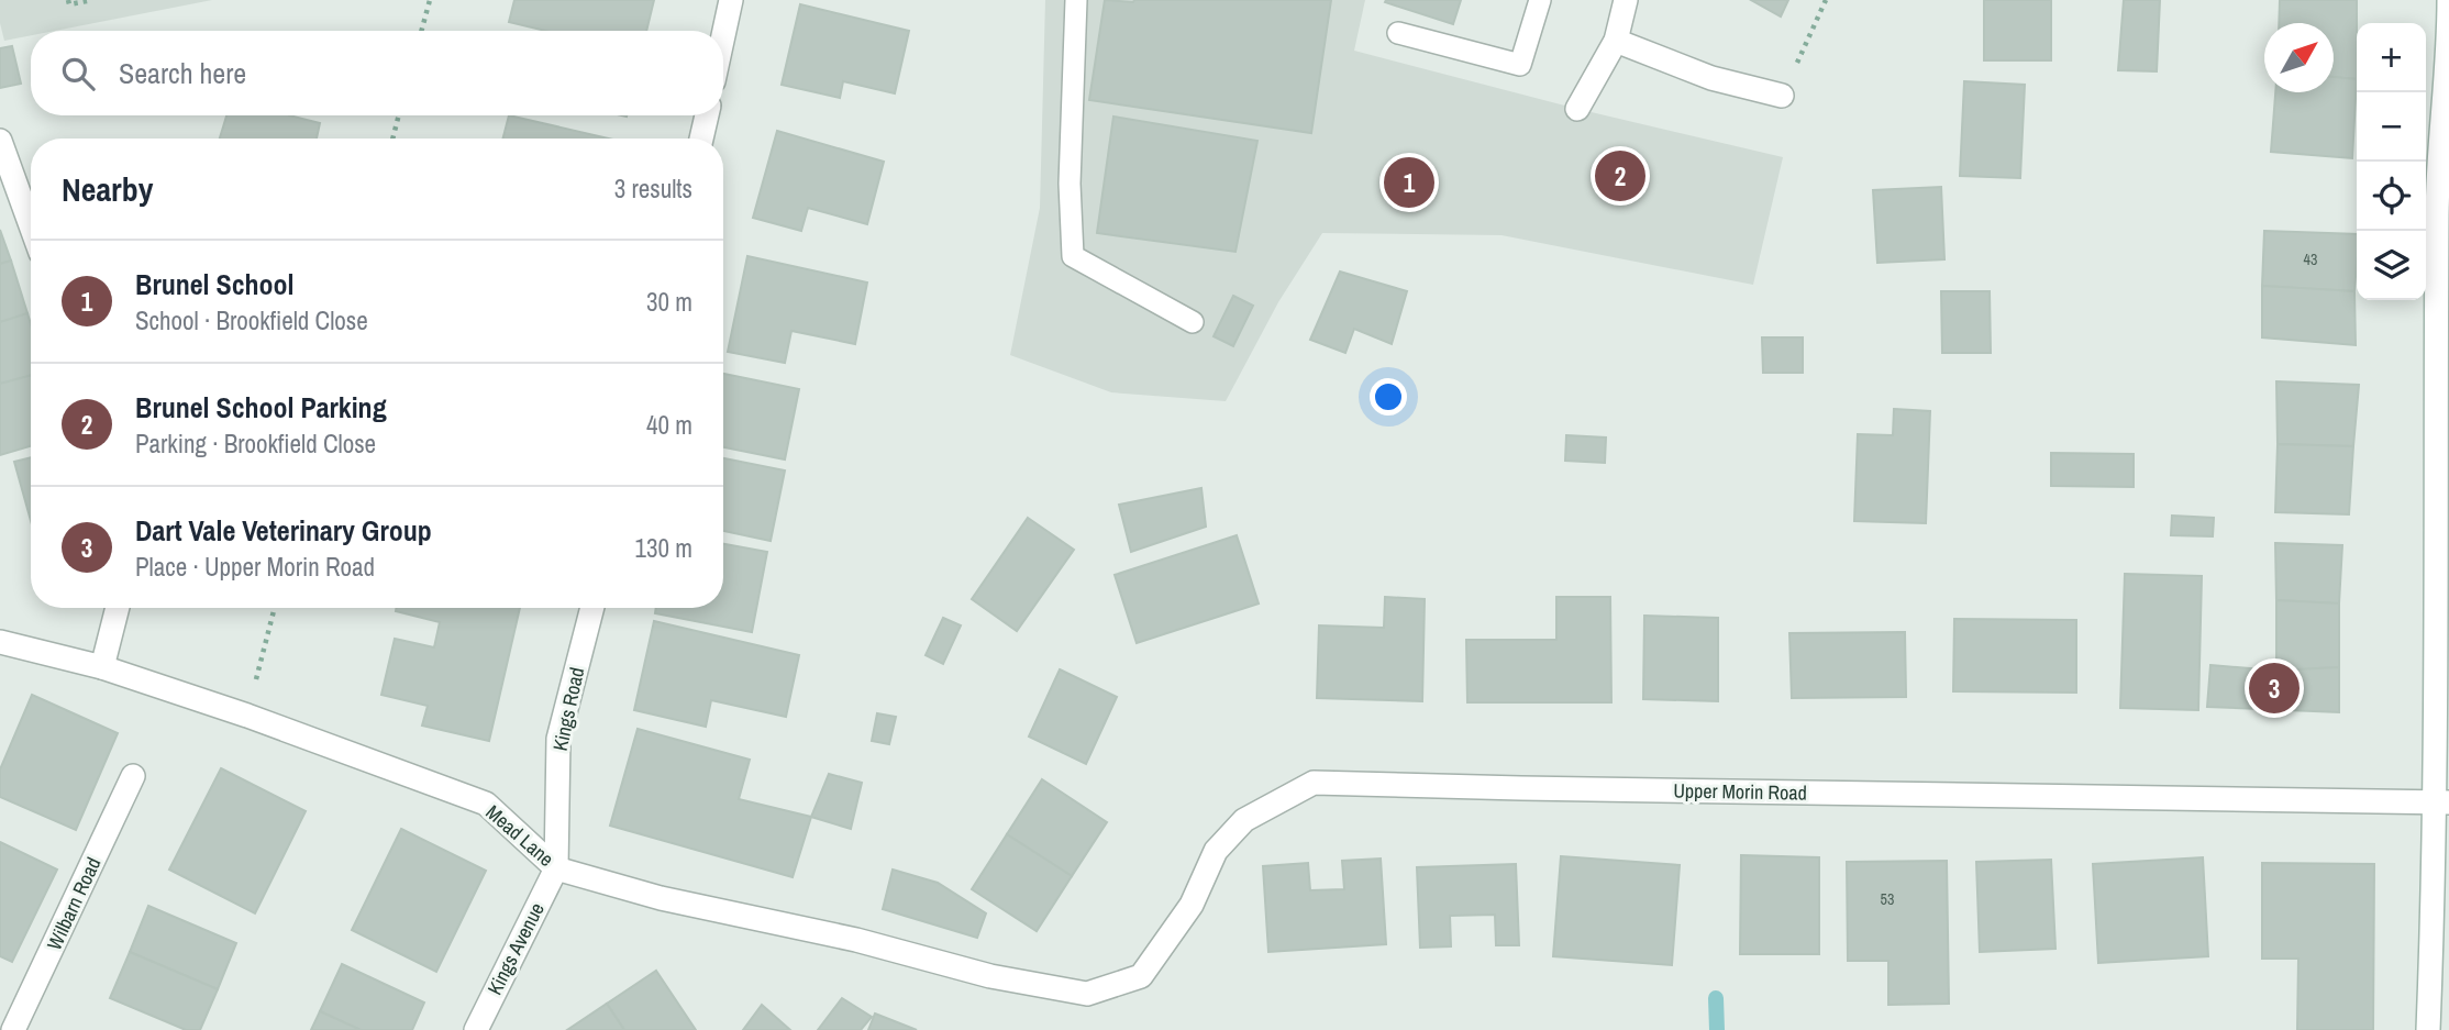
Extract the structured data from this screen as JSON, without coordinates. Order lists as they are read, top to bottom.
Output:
{
  "streets": {
    "street": [
      "Kings Road",
      "Upper Morin Road",
      "Mead Lane",
      "Wilbarn Road",
      "Kings Avenue"
    ]
  },
  "crossings": [
    ["Kings Road", "Mead Lane"],
    ["Kings Road", "Kings Avenue"],
    ["Upper Morin Road", "Mead Lane"],
    ["Mead Lane", "Kings Avenue"]
  ],
  "house_numbers": ["43", "53"],
  "north": "top right",
  "page": {
    "map_buttons": ["+", "−"],
    "search": "Search here",
    "heading": ["Nearby", "3 results"],
    "pins": ["2", "1", "3"],
    "list": [
      {
        "mark": "1",
        "name": "Brunel School",
        "note": "School · Brookfield Close",
        "value": "30 m"
      },
      {
        "mark": "2",
        "name": "Brunel School Parking",
        "note": "Parking · Brookfield Close",
        "value": "40 m"
      },
      {
        "mark": "3",
        "name": "Dart Vale Veterinary Group",
        "note": "Place · Upper Morin Road",
        "value": "130 m"
      }
    ]
  }
}
